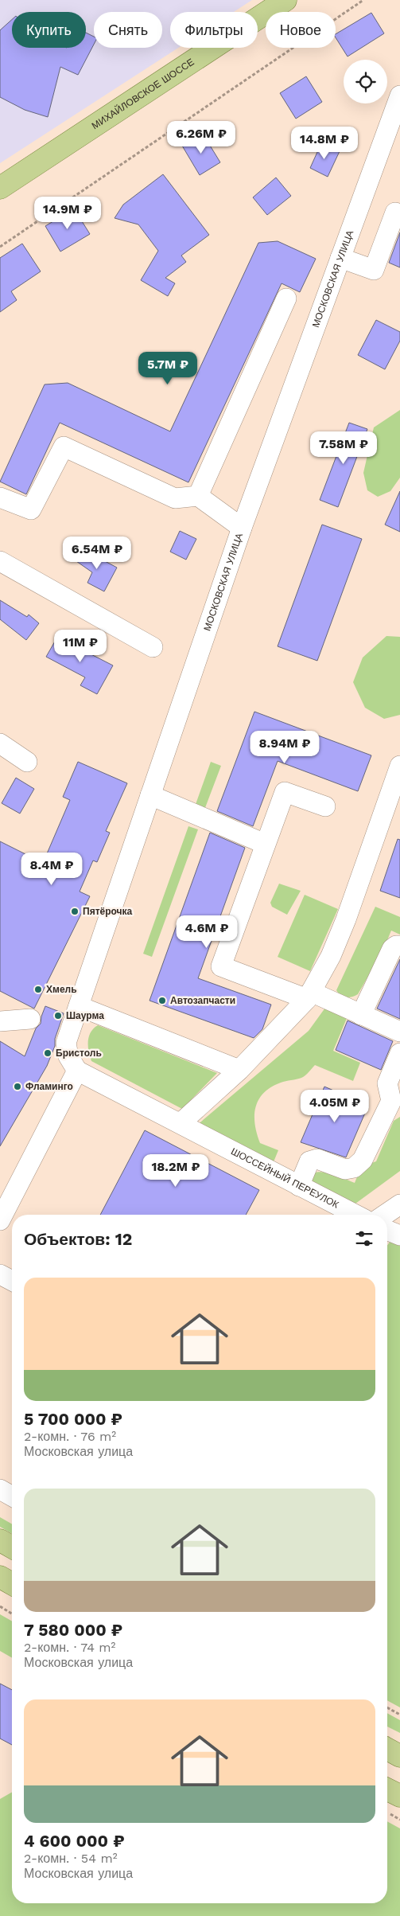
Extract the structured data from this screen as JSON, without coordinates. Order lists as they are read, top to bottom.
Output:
{
  "streets": {
    "main road": ["МИХАЙЛОВСКОЕ ШОССЕ"],
    "street": ["МОСКОВСКАЯ УЛИЦА", "ШОССЕЙНЫЙ ПЕРЕУЛОК"]
  },
  "crossings": [
    ["МОСКОВСКАЯ УЛИЦА", "ШОССЕЙНЫЙ ПЕРЕУЛОК"]
  ],
  "places": [
    "Пятёрочка",
    "Хмель",
    "Автозапчасти",
    "Шаурма",
    "Бристоль",
    "Фламинго"
  ],
  "page": {
    "chip": [
      "Купить",
      "Снять",
      "Фильтры",
      "Новое"
    ],
    "price": [
      "6.26M ₽",
      "14.8M ₽",
      "14.9M ₽",
      "5.7M ₽",
      "7.58M ₽",
      "6.54M ₽",
      "11M ₽",
      "8.94M ₽",
      "8.4M ₽",
      "4.6M ₽",
      "4.05M ₽",
      "18.2M ₽"
    ],
    "heading": "Объектов: 12",
    "list": [
      {
        "name": "5 700 000 ₽",
        "note": "2-комн. · 76 m² · Московская улица"
      },
      {
        "name": "7 580 000 ₽",
        "note": "2-комн. · 74 m² · Московская улица"
      },
      {
        "name": "4 600 000 ₽",
        "note": "2-комн. · 54 m² · Московская улица"
      }
    ]
  }
}
